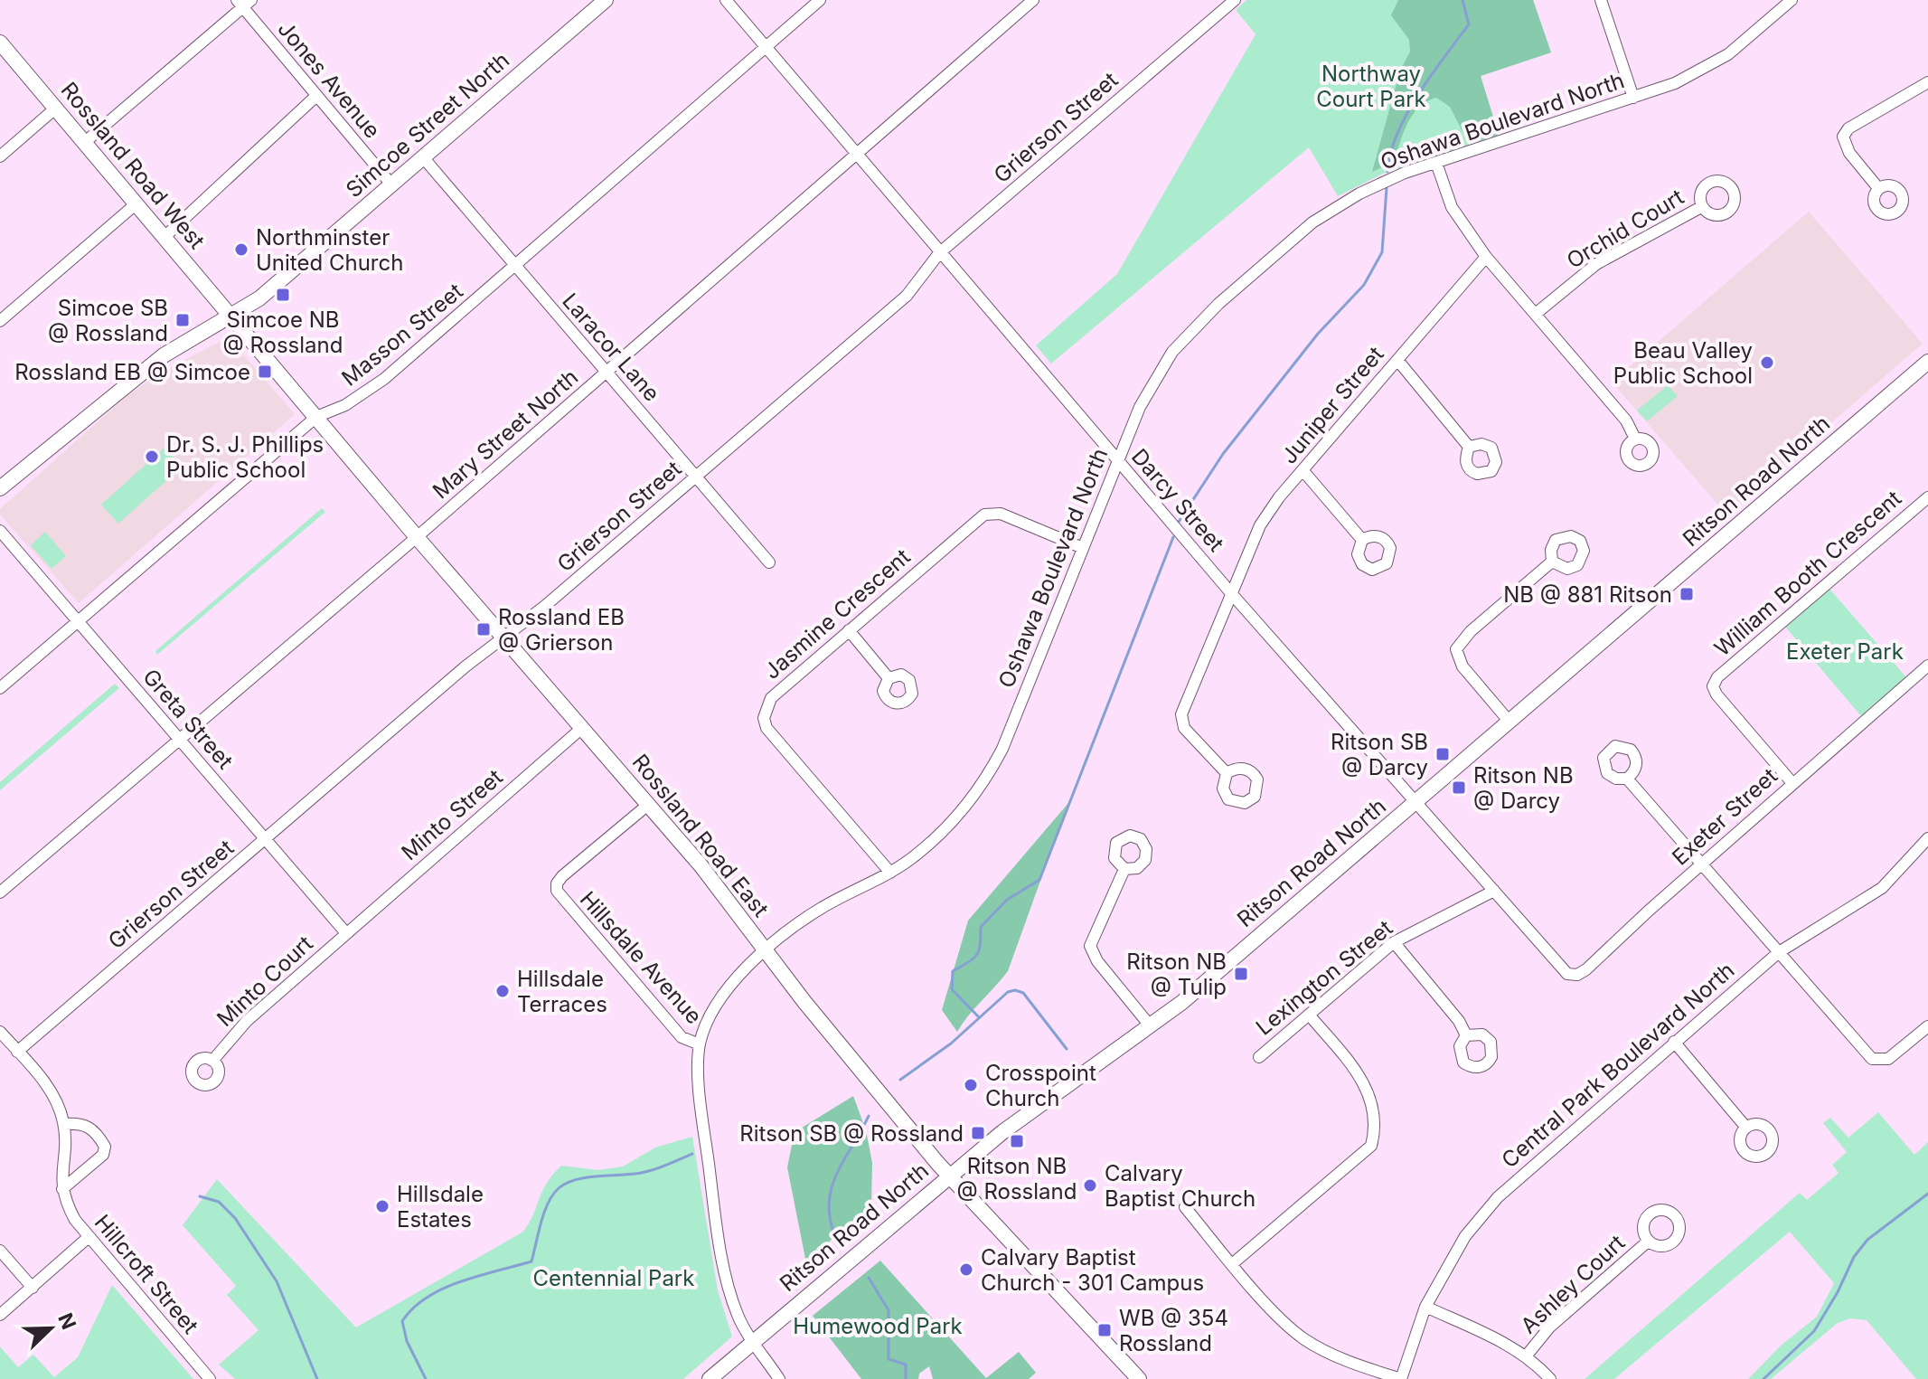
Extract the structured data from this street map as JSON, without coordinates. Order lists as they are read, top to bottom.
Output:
{
  "streets": {
    "main road": [
      "Simcoe Street North",
      "Rossland Road West",
      "Ritson Road North",
      "Rossland Road East"
    ],
    "street": [
      "Jones Avenue",
      "Oshawa Boulevard North",
      "Grierson Street",
      "Orchid Court",
      "Masson Street",
      "Laracor Lane",
      "Juniper Street",
      "Mary Street North",
      "Darcy Street",
      "William Booth Crescent",
      "Jasmine Crescent",
      "Greta Street",
      "Minto Street",
      "Exeter Street",
      "Hillsdale Avenue",
      "Lexington Street",
      "Minto Court",
      "Central Park Boulevard North",
      "Hillcroft Street",
      "Ashley Court"
    ]
  },
  "crossings": [
    ["Jones Avenue", "Simcoe Street North"],
    ["Oshawa Boulevard North", "Ritson Road North"],
    ["Oshawa Boulevard North", "Darcy Street"],
    ["Oshawa Boulevard North", "Jasmine Crescent"],
    ["Oshawa Boulevard North", "Rossland Road East"],
    ["Oshawa Boulevard North", "Hillsdale Avenue"],
    ["Simcoe Street North", "Rossland Road West"],
    ["Simcoe Street North", "Laracor Lane"],
    ["Simcoe Street North", "Rossland Road East"],
    ["Grierson Street", "Laracor Lane"],
    ["Grierson Street", "Darcy Street"],
    ["Grierson Street", "Greta Street"],
    ["Grierson Street", "Rossland Road East"],
    ["Grierson Street", "Hillcroft Street"],
    ["Rossland Road West", "Rossland Road East"],
    ["Masson Street", "Laracor Lane"],
    ["Masson Street", "Darcy Street"],
    ["Masson Street", "Greta Street"],
    ["Masson Street", "Rossland Road East"],
    ["Laracor Lane", "Mary Street North"],
    ["Juniper Street", "Darcy Street"],
    ["Mary Street North", "Darcy Street"],
    ["Mary Street North", "Greta Street"],
    ["Mary Street North", "Rossland Road East"],
    ["Ritson Road North", "Darcy Street"],
    ["Ritson Road North", "Rossland Road East"],
    ["Darcy Street", "Exeter Street"],
    ["Darcy Street", "Lexington Street"],
    ["William Booth Crescent", "Exeter Street"],
    ["Greta Street", "Minto Street"],
    ["Greta Street", "Minto Court"],
    ["Minto Street", "Rossland Road East"],
    ["Minto Street", "Minto Court"],
    ["Rossland Road East", "Hillsdale Avenue"]
  ],
  "parks": [
    "Northway Court Park",
    "Exeter Park",
    "Centennial Park",
    "Humewood Park"
  ],
  "places": {
    "other": [
      "Northminster United Church",
      "Beau Valley Public School",
      "Dr. S. J. Phillips Public School",
      "Hillsdale Terraces",
      "Crosspoint Church",
      "Calvary Baptist Church",
      "Hillsdale Estates",
      "Calvary Baptist Church - 301 Campus"
    ],
    "transit": [
      "Simcoe NB @ Rossland",
      "Simcoe SB @ Rossland",
      "Rossland EB @ Simcoe",
      "NB @ 881 Ritson",
      "Rossland EB @ Grierson",
      "Ritson SB @ Darcy",
      "Ritson NB @ Darcy",
      "Ritson NB @ Tulip",
      "Ritson SB @ Rossland",
      "Ritson NB @ Rossland",
      "WB @ 354 Rossland"
    ]
  },
  "north": "top right"
}
